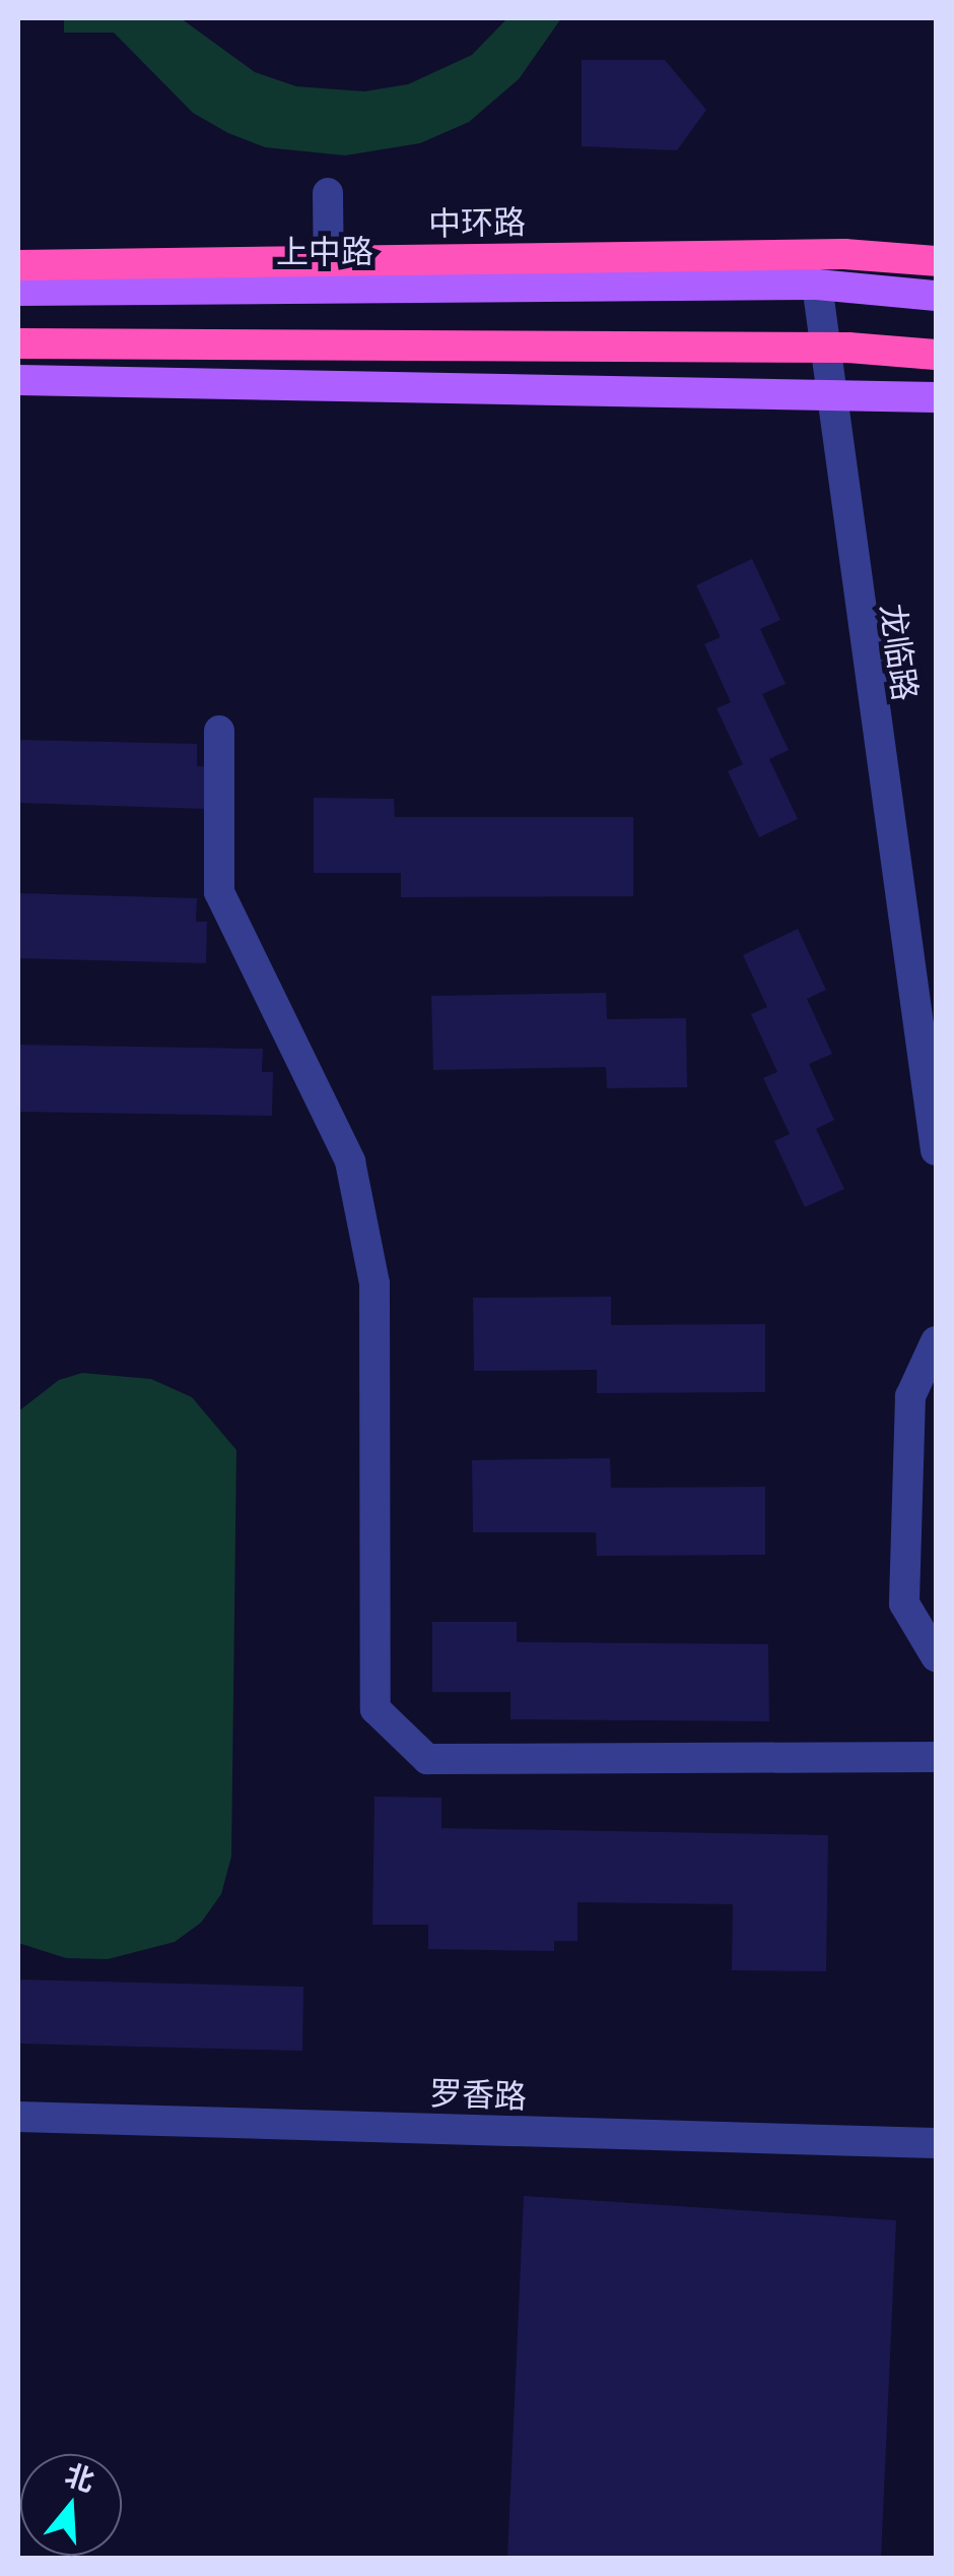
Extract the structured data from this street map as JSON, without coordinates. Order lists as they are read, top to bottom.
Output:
{
  "streets": {
    "highway": ["中环路"],
    "main road": ["上中路"],
    "street": ["龙临路", "罗香路"]
  },
  "crossings": [
    ["上中路", "龙临路"]
  ],
  "north": "top"
}
